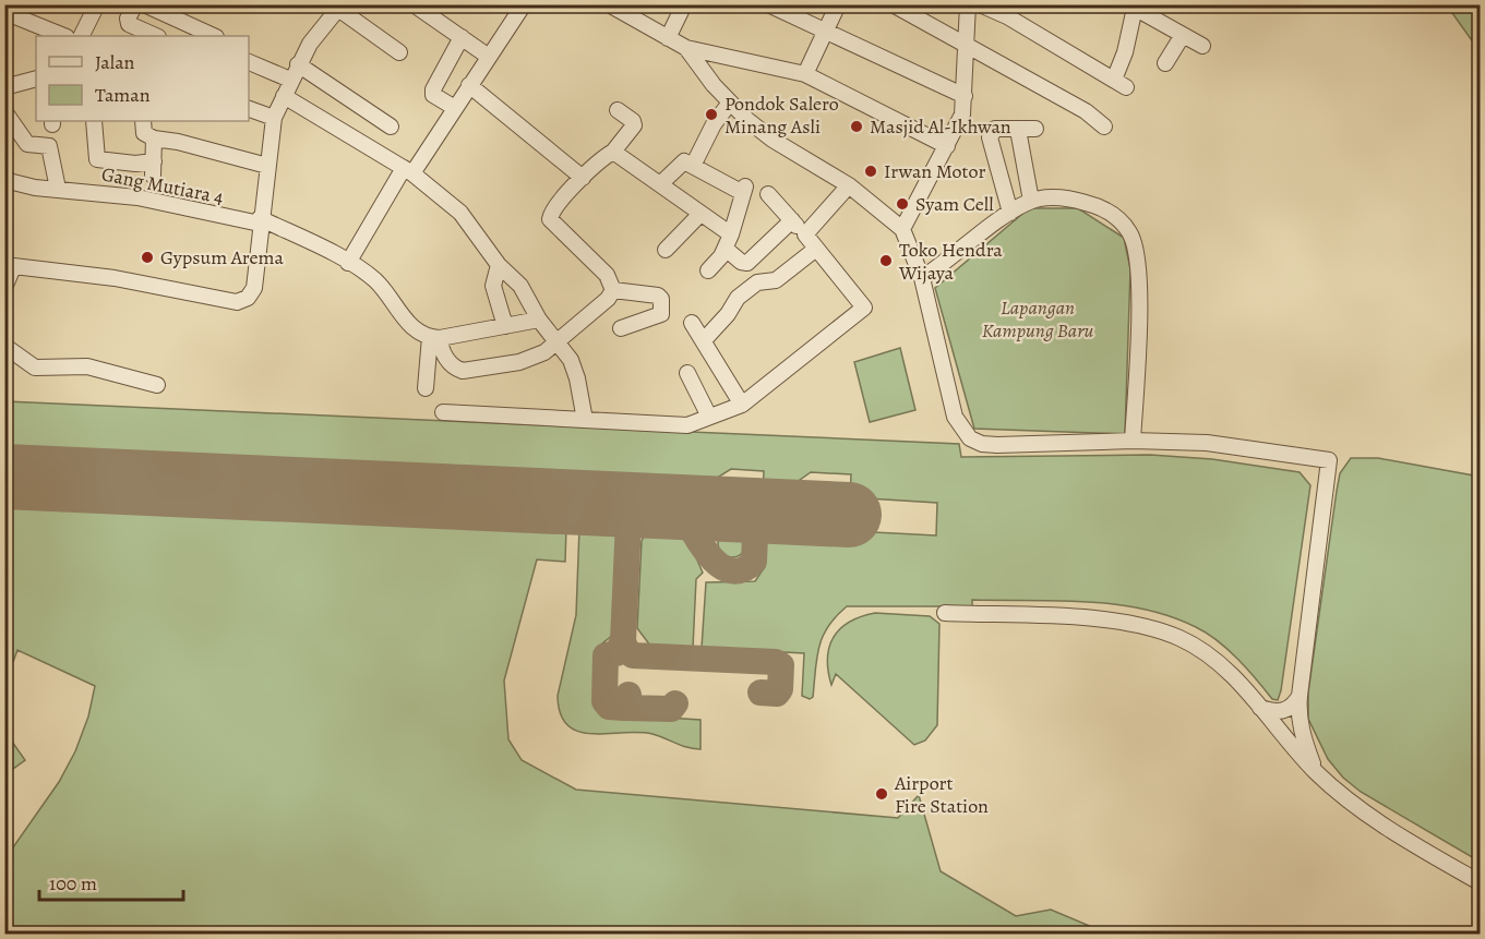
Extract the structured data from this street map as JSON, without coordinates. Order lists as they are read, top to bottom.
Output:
{
  "streets": {
    "street": ["Gang Mutiara 4"]
  },
  "parks": ["Lapangan Kampung Baru"],
  "places": [
    "Pondok Salero Minang Asli",
    "Masjid Al-Ikhwan",
    "Irwan Motor",
    "Syam Cell",
    "Gypsum Arema",
    "Toko Hendra Wijaya",
    "Airport Fire Station"
  ],
  "legend": ["Jalan", "Taman"],
  "scale_bar": "100 m"
}
